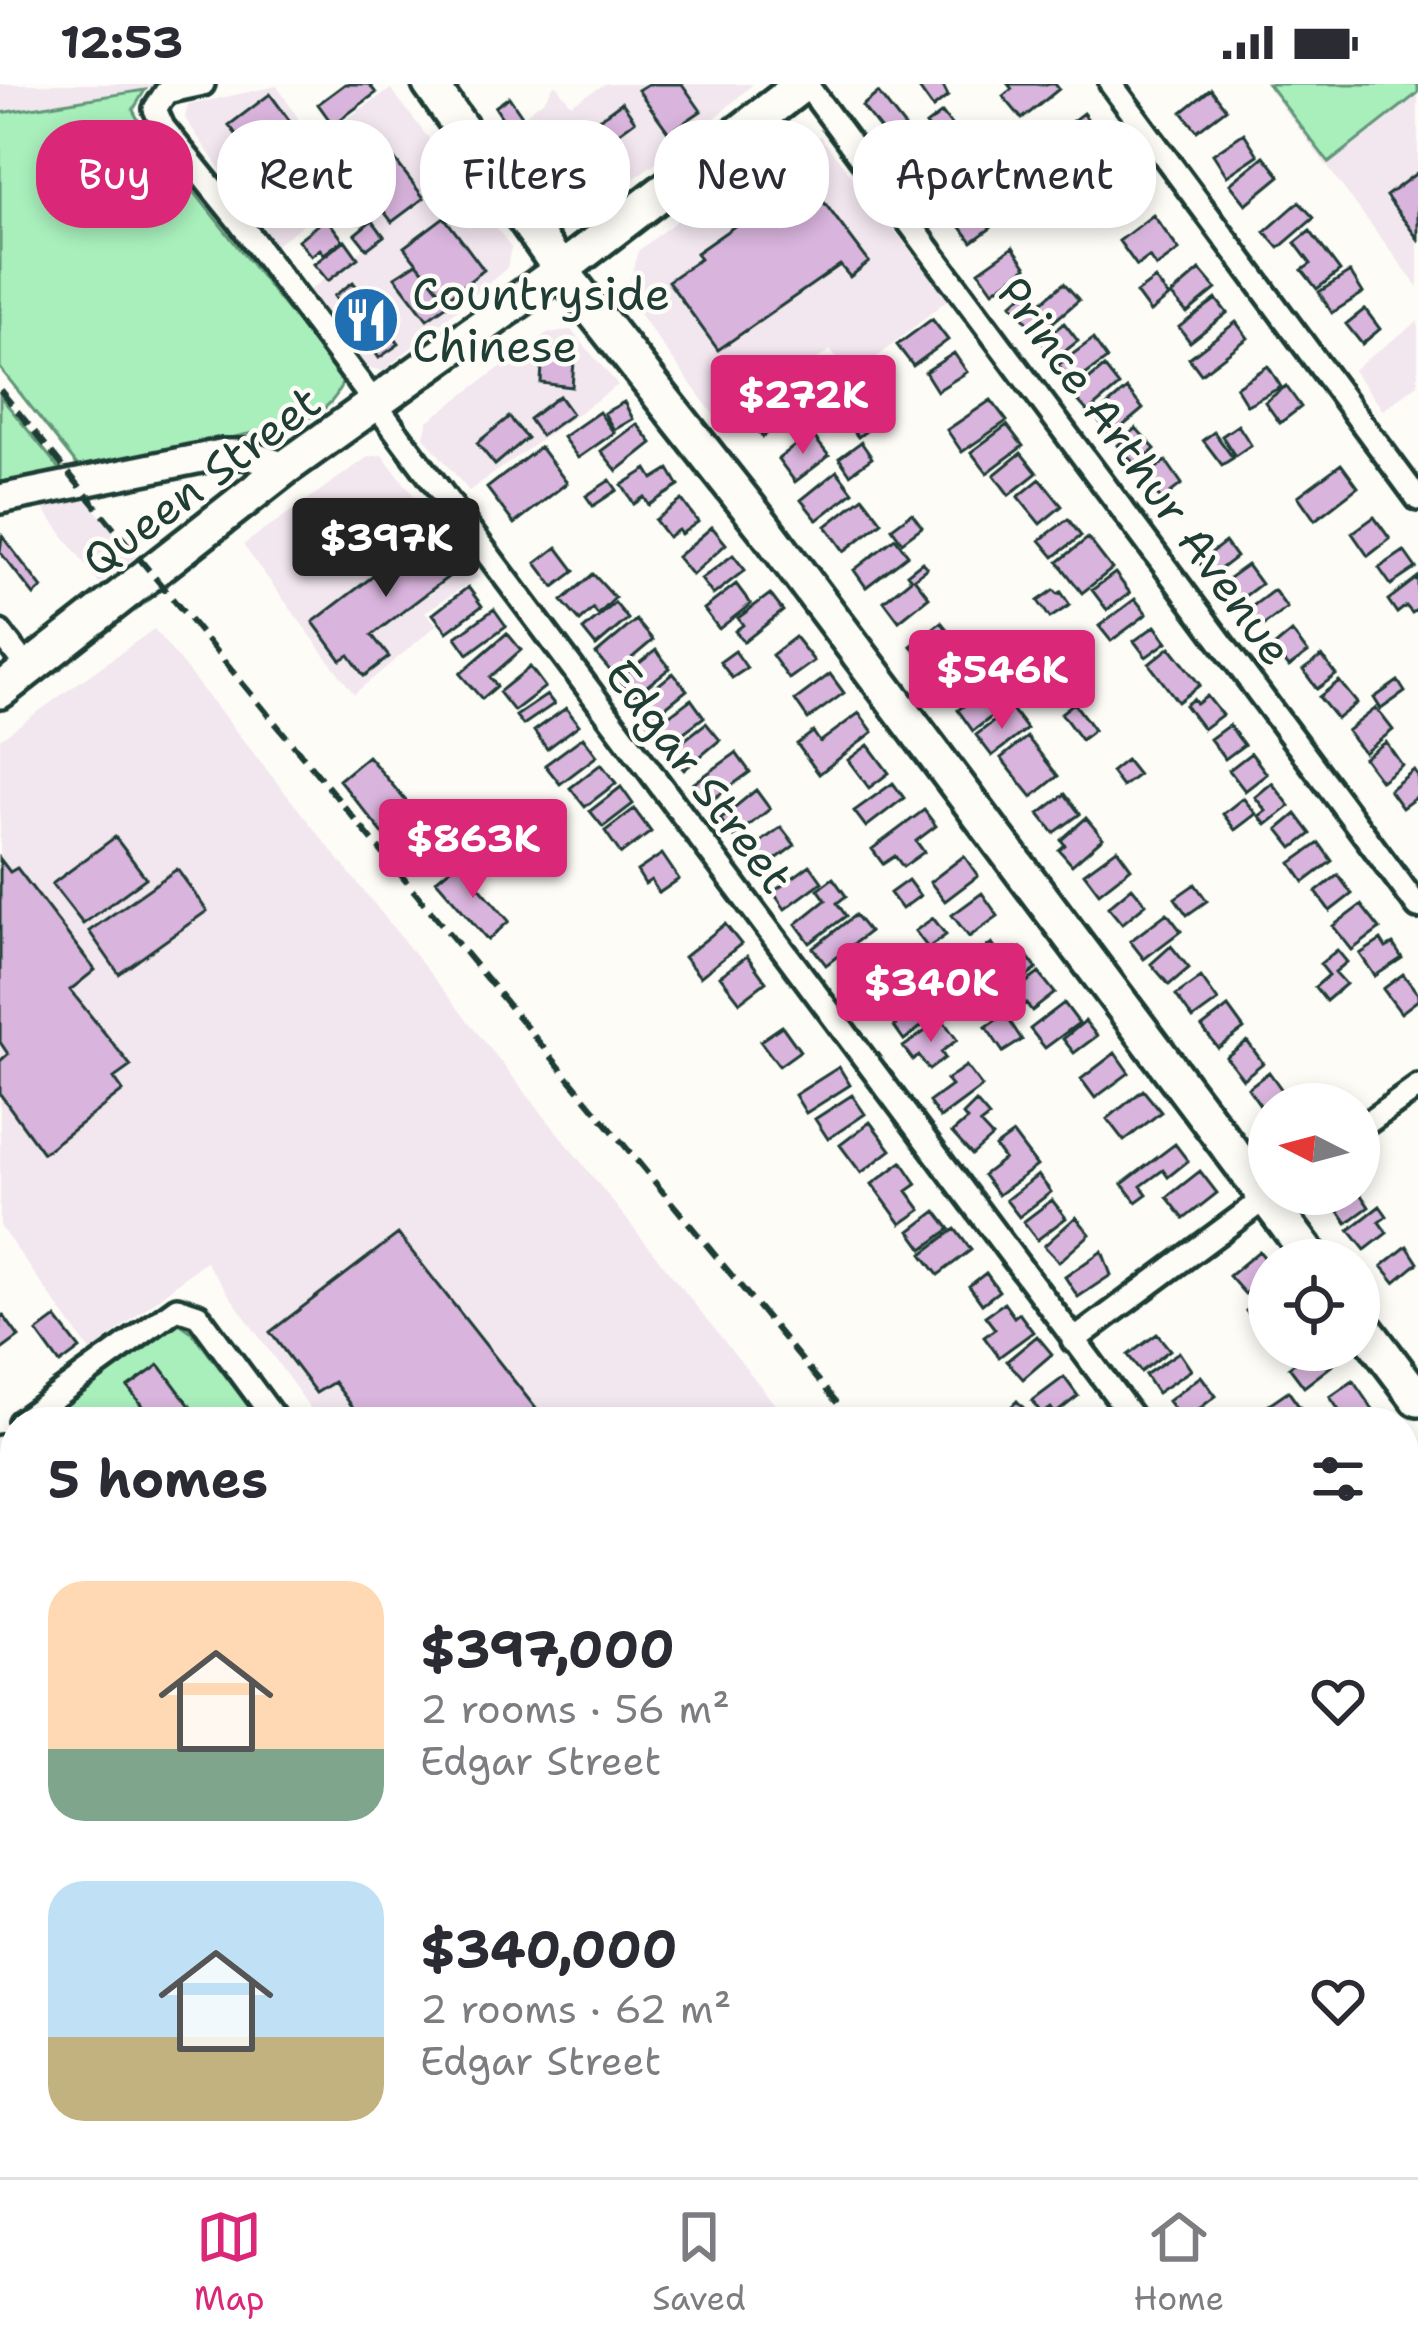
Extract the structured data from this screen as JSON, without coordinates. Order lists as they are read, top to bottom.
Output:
{
  "streets": {
    "main road": ["Queen Street"],
    "street": ["Prince Arthur Avenue", "Edgar Street"]
  },
  "crossings": [
    ["Prince Arthur Avenue", "Queen Street"],
    ["Queen Street", "Edgar Street"]
  ],
  "places": {
    "restaurant": ["Countryside Chinese"]
  },
  "north": "left",
  "page": {
    "status": "12:53",
    "chip": [
      "Buy",
      "Rent",
      "Filters",
      "New",
      "Apartment"
    ],
    "price": [
      "$272K",
      "$397K",
      "$546K",
      "$863K",
      "$340K"
    ],
    "heading": "5 homes",
    "list": [
      {
        "name": "$397,000",
        "note": "2 rooms · 56 m² · Edgar Street"
      },
      {
        "name": "$340,000",
        "note": "2 rooms · 62 m² · Edgar Street"
      }
    ],
    "tabs": ["Map", "Saved", "Home"]
  }
}
